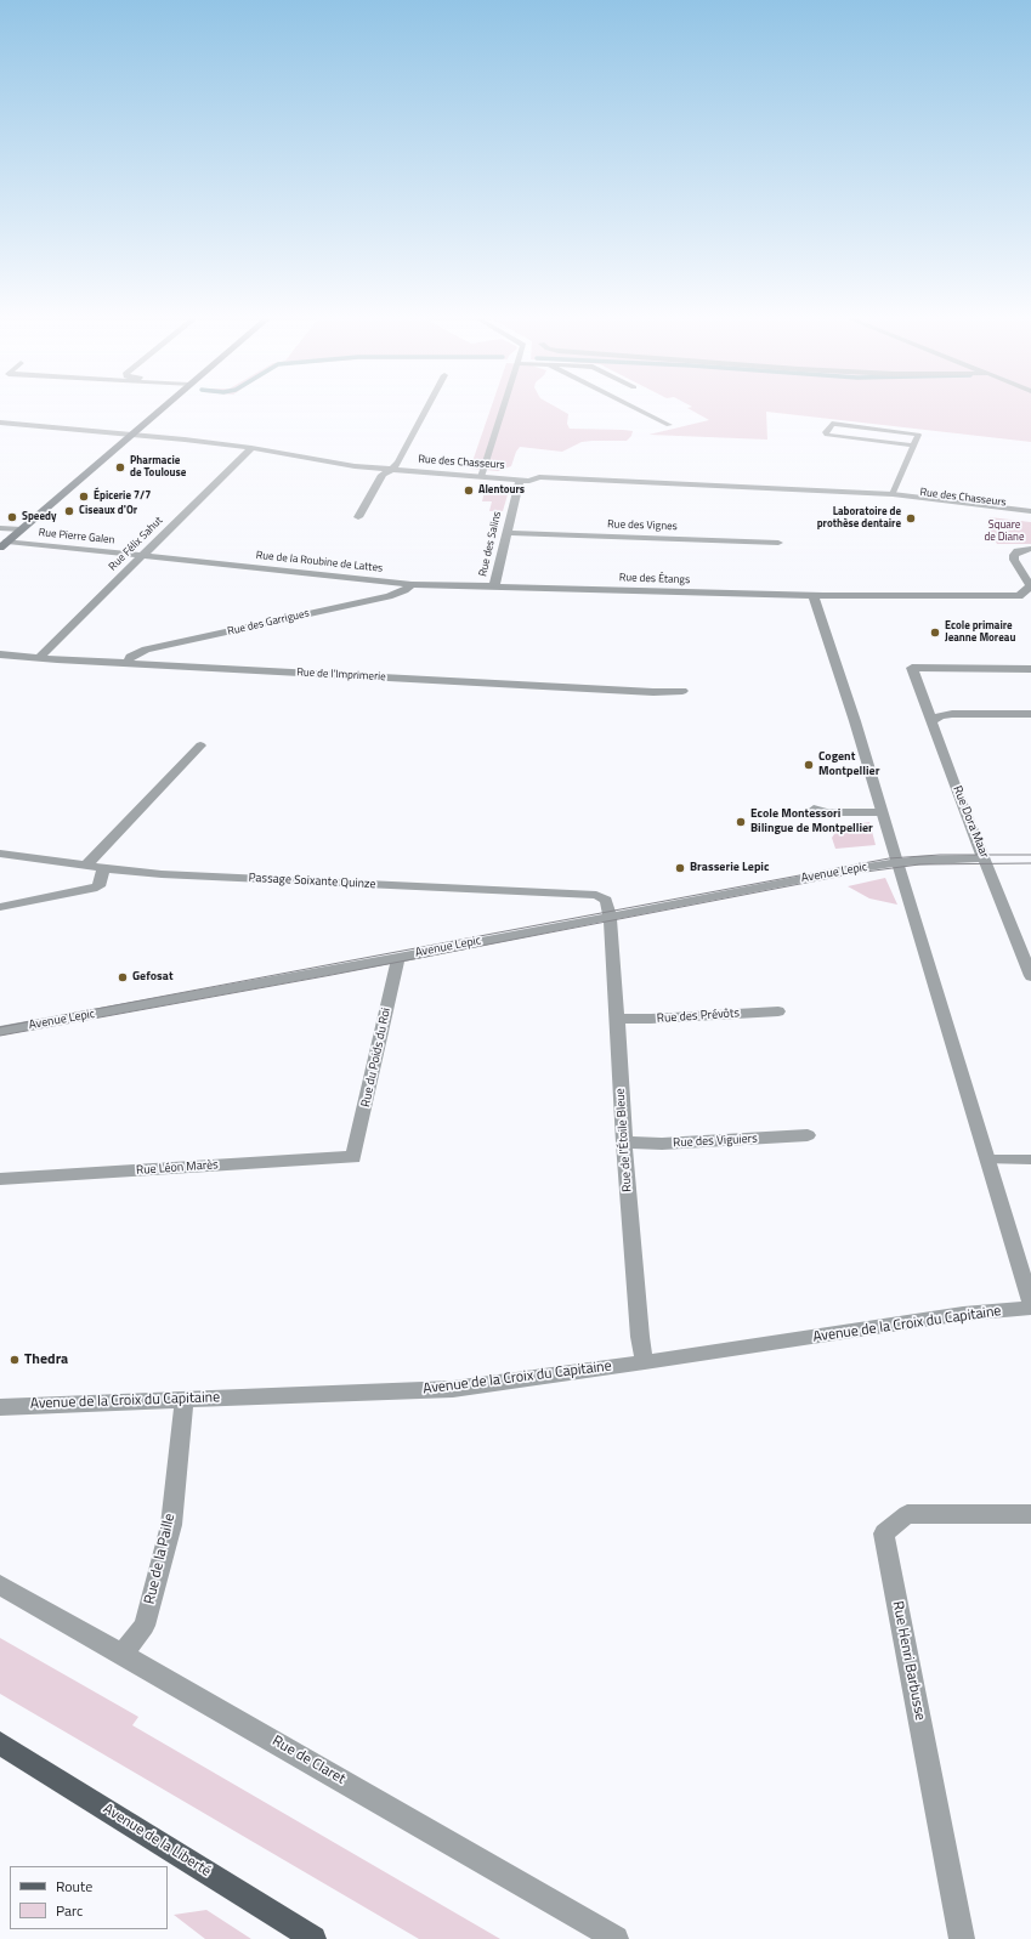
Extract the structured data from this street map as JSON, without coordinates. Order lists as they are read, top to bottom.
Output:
{
  "streets": {
    "main road": ["Avenue de la Liberté"],
    "street": [
      "Rue des Chasseurs",
      "Rue des Vignes",
      "Rue Pierre Galen",
      "Rue Félix Sahut",
      "Rue des Salins",
      "Rue de la Roubine de Lattes",
      "Rue des Étangs",
      "Rue des Garrigues",
      "Rue de l'Imprimerie",
      "Rue Dora Maar",
      "Avenue Lepic",
      "Passage Soixante Quinze",
      "Rue des Prévôts",
      "Rue du Poids du Roi",
      "Rue de l'Étoile Bleue",
      "Rue des Viguiers",
      "Rue Léon Marès",
      "Avenue de la Croix du Capitaine",
      "Rue de la Paille",
      "Rue Henri Barbusse",
      "Rue de Claret"
    ]
  },
  "crossings": [
    ["Rue des Chasseurs", "Rue Félix Sahut"],
    ["Rue des Chasseurs", "Rue des Salins"],
    ["Rue des Vignes", "Rue des Salins"],
    ["Rue Pierre Galen", "Rue Félix Sahut"],
    ["Rue Pierre Galen", "Rue de la Roubine de Lattes"],
    ["Rue Félix Sahut", "Rue de la Roubine de Lattes"],
    ["Rue Félix Sahut", "Rue de l'Imprimerie"],
    ["Rue des Salins", "Rue de la Roubine de Lattes"],
    ["Rue des Salins", "Rue des Étangs"],
    ["Rue de la Roubine de Lattes", "Rue des Étangs"],
    ["Rue de la Roubine de Lattes", "Rue des Garrigues"],
    ["Rue des Garrigues", "Rue de l'Imprimerie"],
    ["Rue Dora Maar", "Avenue Lepic"],
    ["Avenue Lepic", "Passage Soixante Quinze"],
    ["Avenue Lepic", "Rue du Poids du Roi"],
    ["Avenue Lepic", "Rue de l'Étoile Bleue"],
    ["Passage Soixante Quinze", "Rue de l'Étoile Bleue"],
    ["Rue des Prévôts", "Rue de l'Étoile Bleue"],
    ["Rue du Poids du Roi", "Rue Léon Marès"],
    ["Rue de l'Étoile Bleue", "Rue des Viguiers"],
    ["Rue de l'Étoile Bleue", "Avenue de la Croix du Capitaine"],
    ["Avenue de la Croix du Capitaine", "Rue de la Paille"],
    ["Rue de la Paille", "Rue de Claret"]
  ],
  "parks": ["Square de Diane"],
  "places": [
    "Pharmacie de Toulouse",
    "Alentours",
    "Épicerie 7/7",
    "Ciseaux d'Or",
    "Speedy",
    "Laboratoire de prothèse dentaire",
    "Ecole primaire Jeanne Moreau",
    "Cogent Montpellier",
    "Ecole Montessori Bilingue de Montpellier",
    "Brasserie Lepic",
    "Gefosat",
    "Thedra"
  ],
  "legend": ["Route", "Parc"]
}
